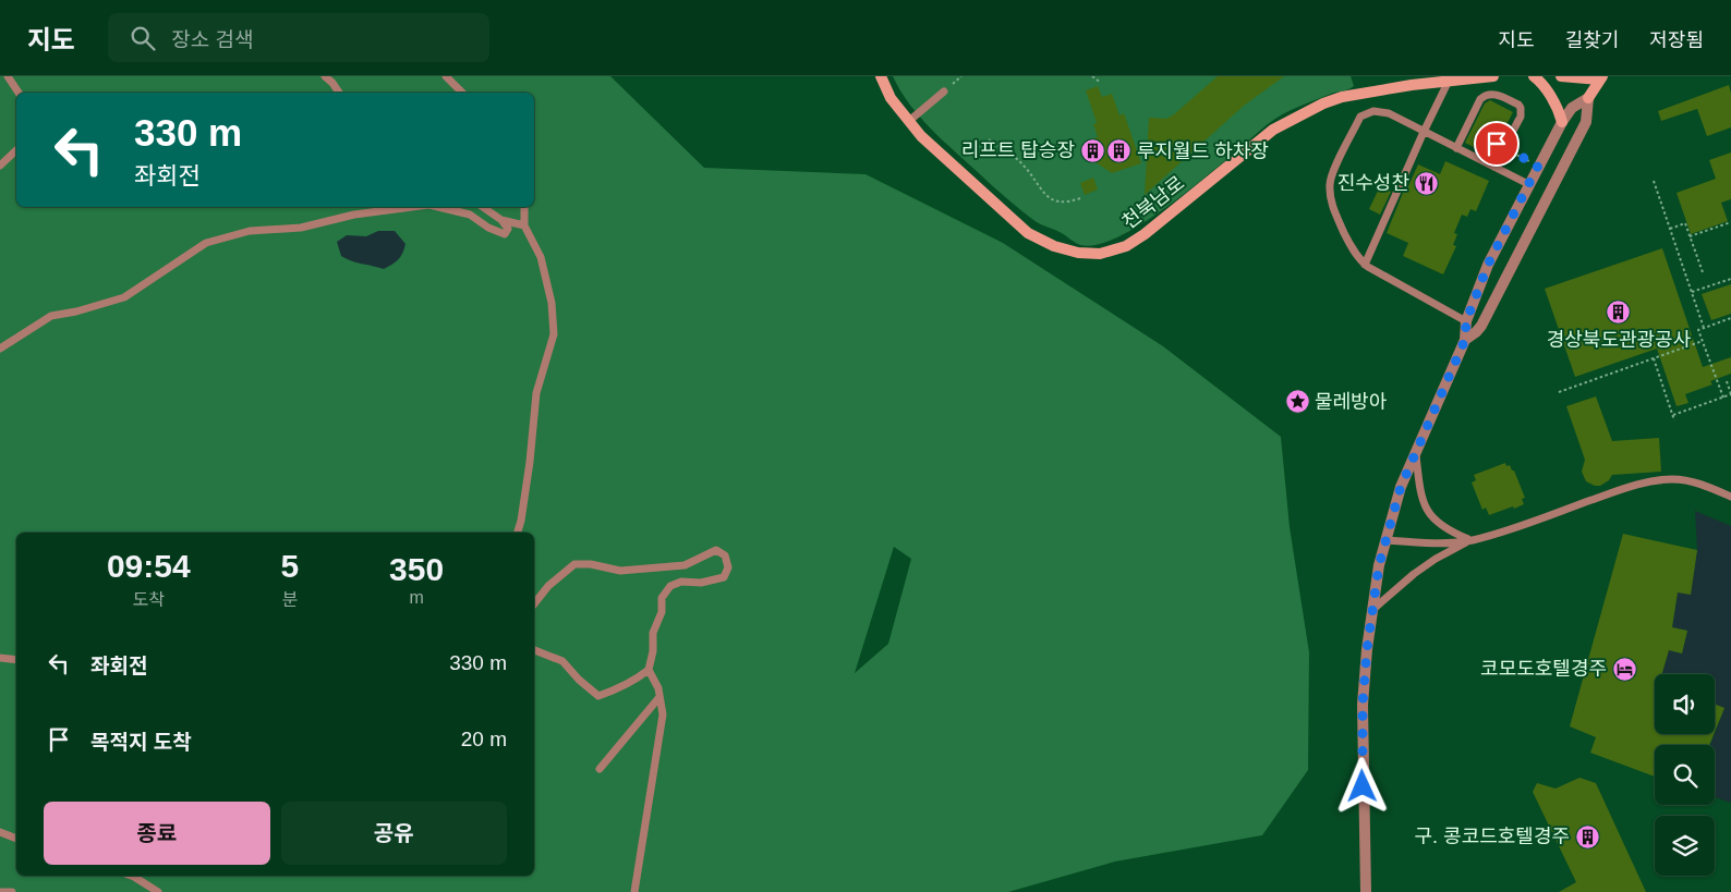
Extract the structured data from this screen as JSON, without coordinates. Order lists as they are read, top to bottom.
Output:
{
  "streets": {
    "main road": ["천북남로"]
  },
  "places": {
    "building": [
      "리프트 탑승장",
      "루지월드 하차장",
      "경상북도관광공사",
      "구. 콩코드호텔경주"
    ],
    "restaurant": ["진수성찬"],
    "place": ["물레방아"],
    "hotel": ["코모도호텔경주"]
  },
  "page": {
    "header": "지도",
    "search": "장소 검색",
    "nav": ["지도", "길찾기", "저장됨"],
    "turn": ["330 m", "좌회전"],
    "eta": [
      "09:54",
      "도착",
      "5",
      "분",
      "350",
      "m"
    ],
    "list": [
      {
        "name": "좌회전",
        "value": "330 m"
      },
      {
        "name": "목적지 도착",
        "value": "20 m"
      }
    ],
    "buttons": ["종료", "공유"]
  }
}
